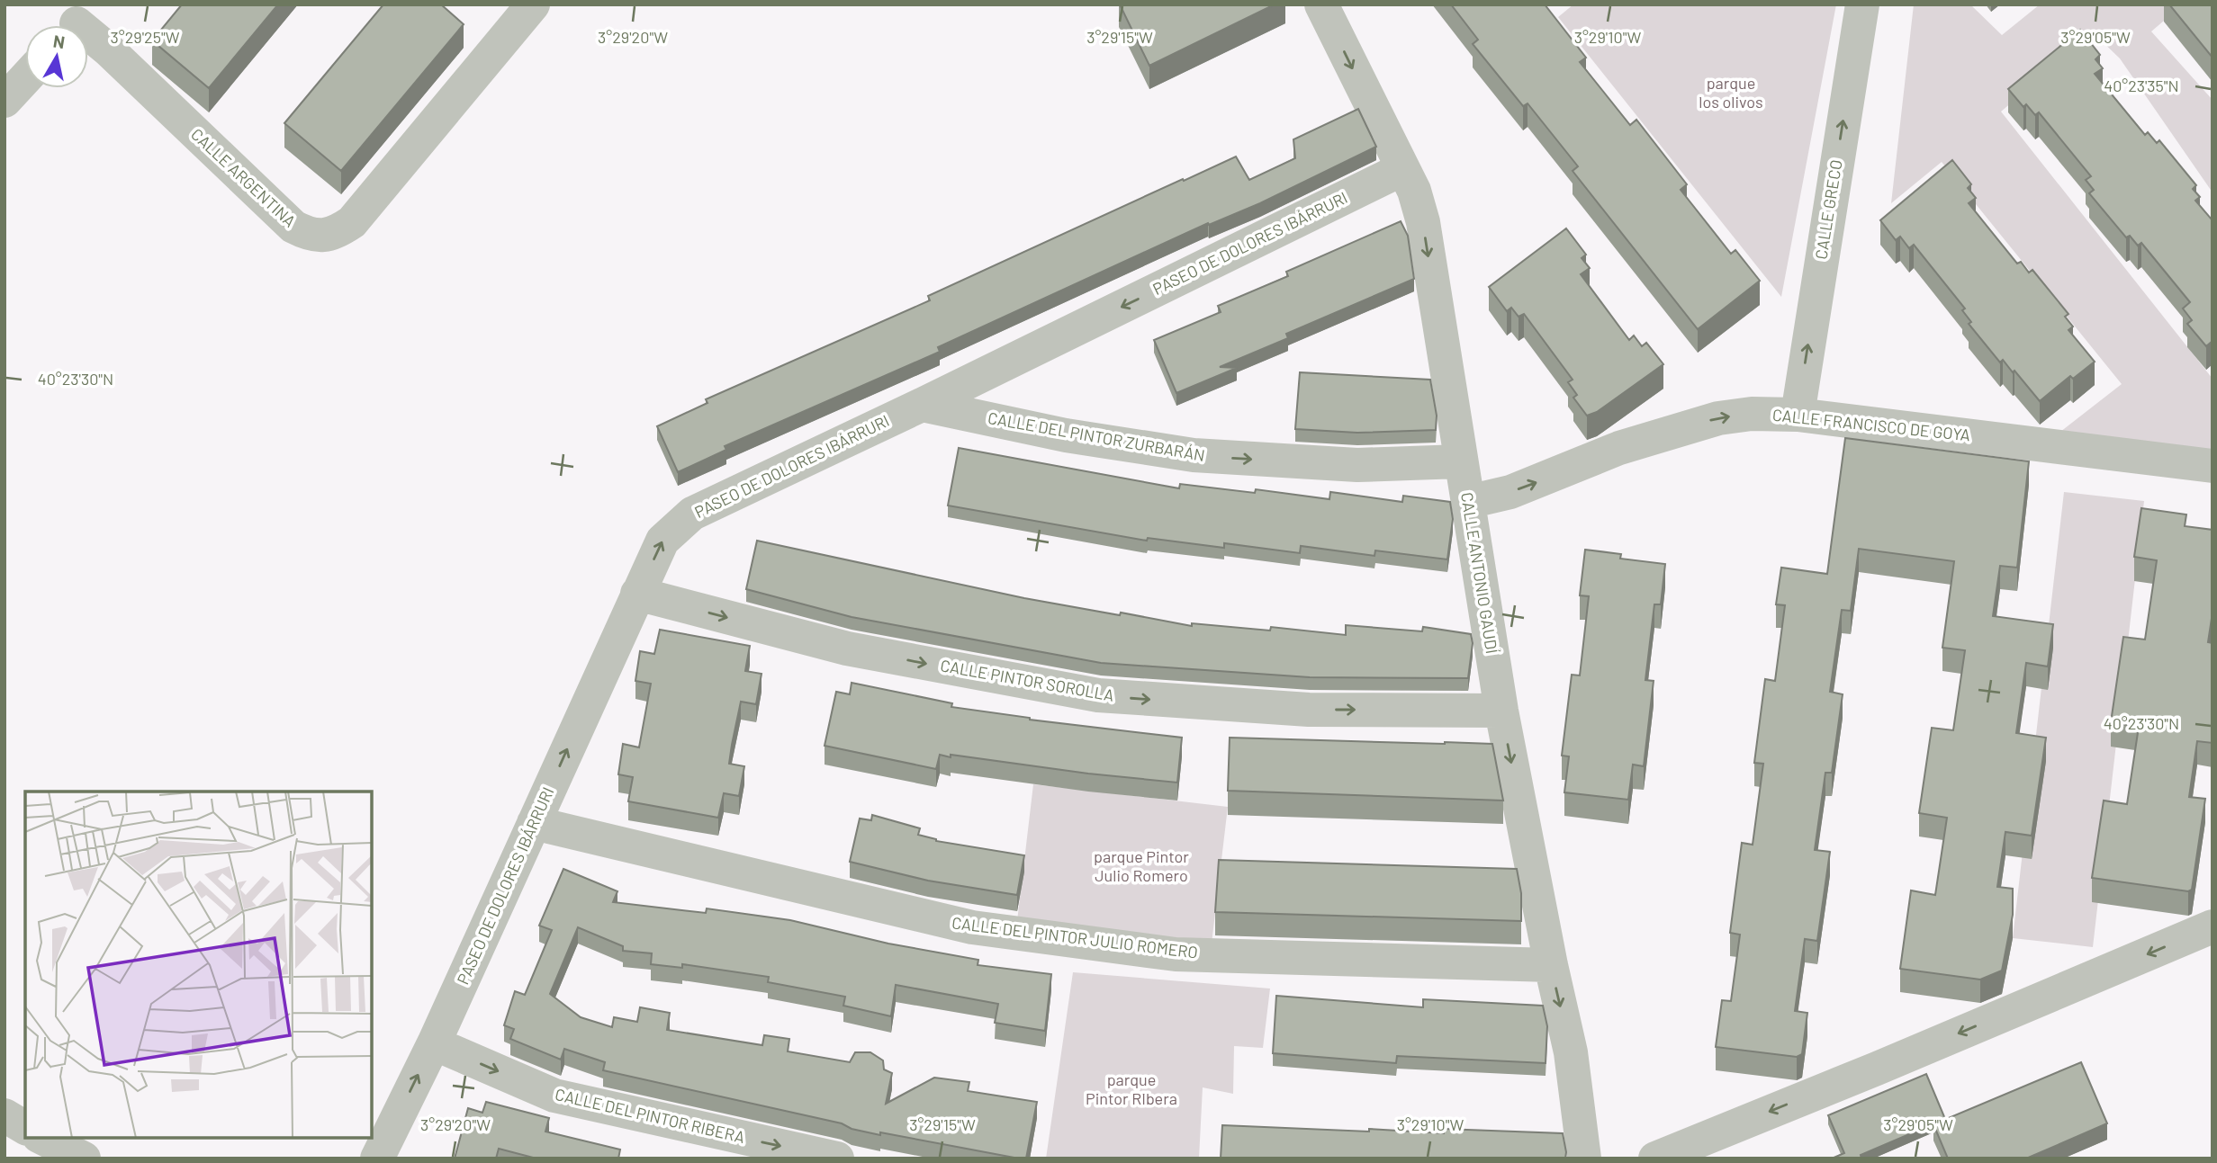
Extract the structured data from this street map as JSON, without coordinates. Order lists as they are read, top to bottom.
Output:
{
  "streets": {
    "street": [
      "CALLE ARGENTINA",
      "CALLE GRECO",
      "PASEO DE DOLORES IBÁRRURI",
      "CALLE FRANCISCO DE GOYA",
      "CALLE DEL PINTOR ZURBARÁN",
      "CALLE ANTONIO GAUDÍ",
      "CALLE PINTOR SOROLLA",
      "CALLE DEL PINTOR JULIO ROMERO",
      "CALLE DEL PINTOR RIBERA"
    ]
  },
  "crossings": [
    ["CALLE GRECO", "CALLE FRANCISCO DE GOYA"],
    ["PASEO DE DOLORES IBÁRRURI", "CALLE DEL PINTOR ZURBARÁN"],
    ["PASEO DE DOLORES IBÁRRURI", "CALLE ANTONIO GAUDÍ"],
    ["PASEO DE DOLORES IBÁRRURI", "CALLE PINTOR SOROLLA"],
    ["PASEO DE DOLORES IBÁRRURI", "CALLE DEL PINTOR JULIO ROMERO"],
    ["PASEO DE DOLORES IBÁRRURI", "CALLE DEL PINTOR RIBERA"],
    ["CALLE FRANCISCO DE GOYA", "CALLE ANTONIO GAUDÍ"],
    ["CALLE DEL PINTOR ZURBARÁN", "CALLE ANTONIO GAUDÍ"],
    ["CALLE ANTONIO GAUDÍ", "CALLE PINTOR SOROLLA"],
    ["CALLE ANTONIO GAUDÍ", "CALLE DEL PINTOR JULIO ROMERO"]
  ],
  "one_way": [
    "CALLE GRECO",
    "CALLE FRANCISCO DE GOYA",
    "CALLE DEL PINTOR ZURBARÁN",
    "CALLE ANTONIO GAUDÍ",
    "CALLE PINTOR SOROLLA",
    "CALLE DEL PINTOR RIBERA"
  ],
  "parks": ["parque los olivos", "parque Pintor Julio Romero", "parque Pintor RIbera"],
  "north": "top",
  "coordinates": [
    "3°29'20\"W",
    "3°29'15\"W",
    "3°29'10\"W",
    "3°29'05\"W",
    "3°29'25\"W",
    "40°23'35\"N",
    "40°23'30\"N"
  ]
}
